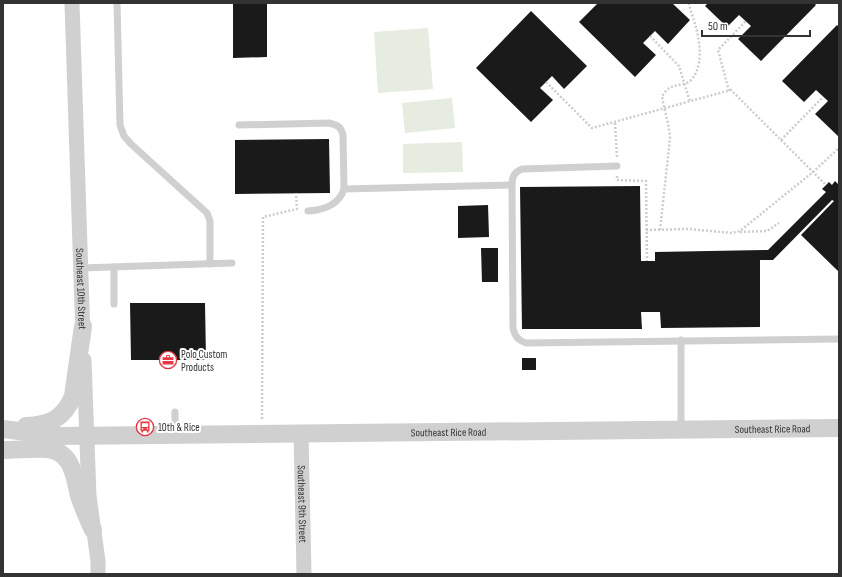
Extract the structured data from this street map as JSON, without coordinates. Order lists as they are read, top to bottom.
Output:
{
  "streets": {
    "street": ["Southeast 10th Street", "Southeast Rice Road", "Southeast 9th Street"]
  },
  "crossings": [
    ["Southeast 10th Street", "Southeast Rice Road"],
    ["Southeast Rice Road", "Southeast 9th Street"]
  ],
  "places": {
    "office": ["Polo Custom Products"],
    "bus stop": ["10th & Rice"]
  },
  "scale_bar": "50 m"
}
